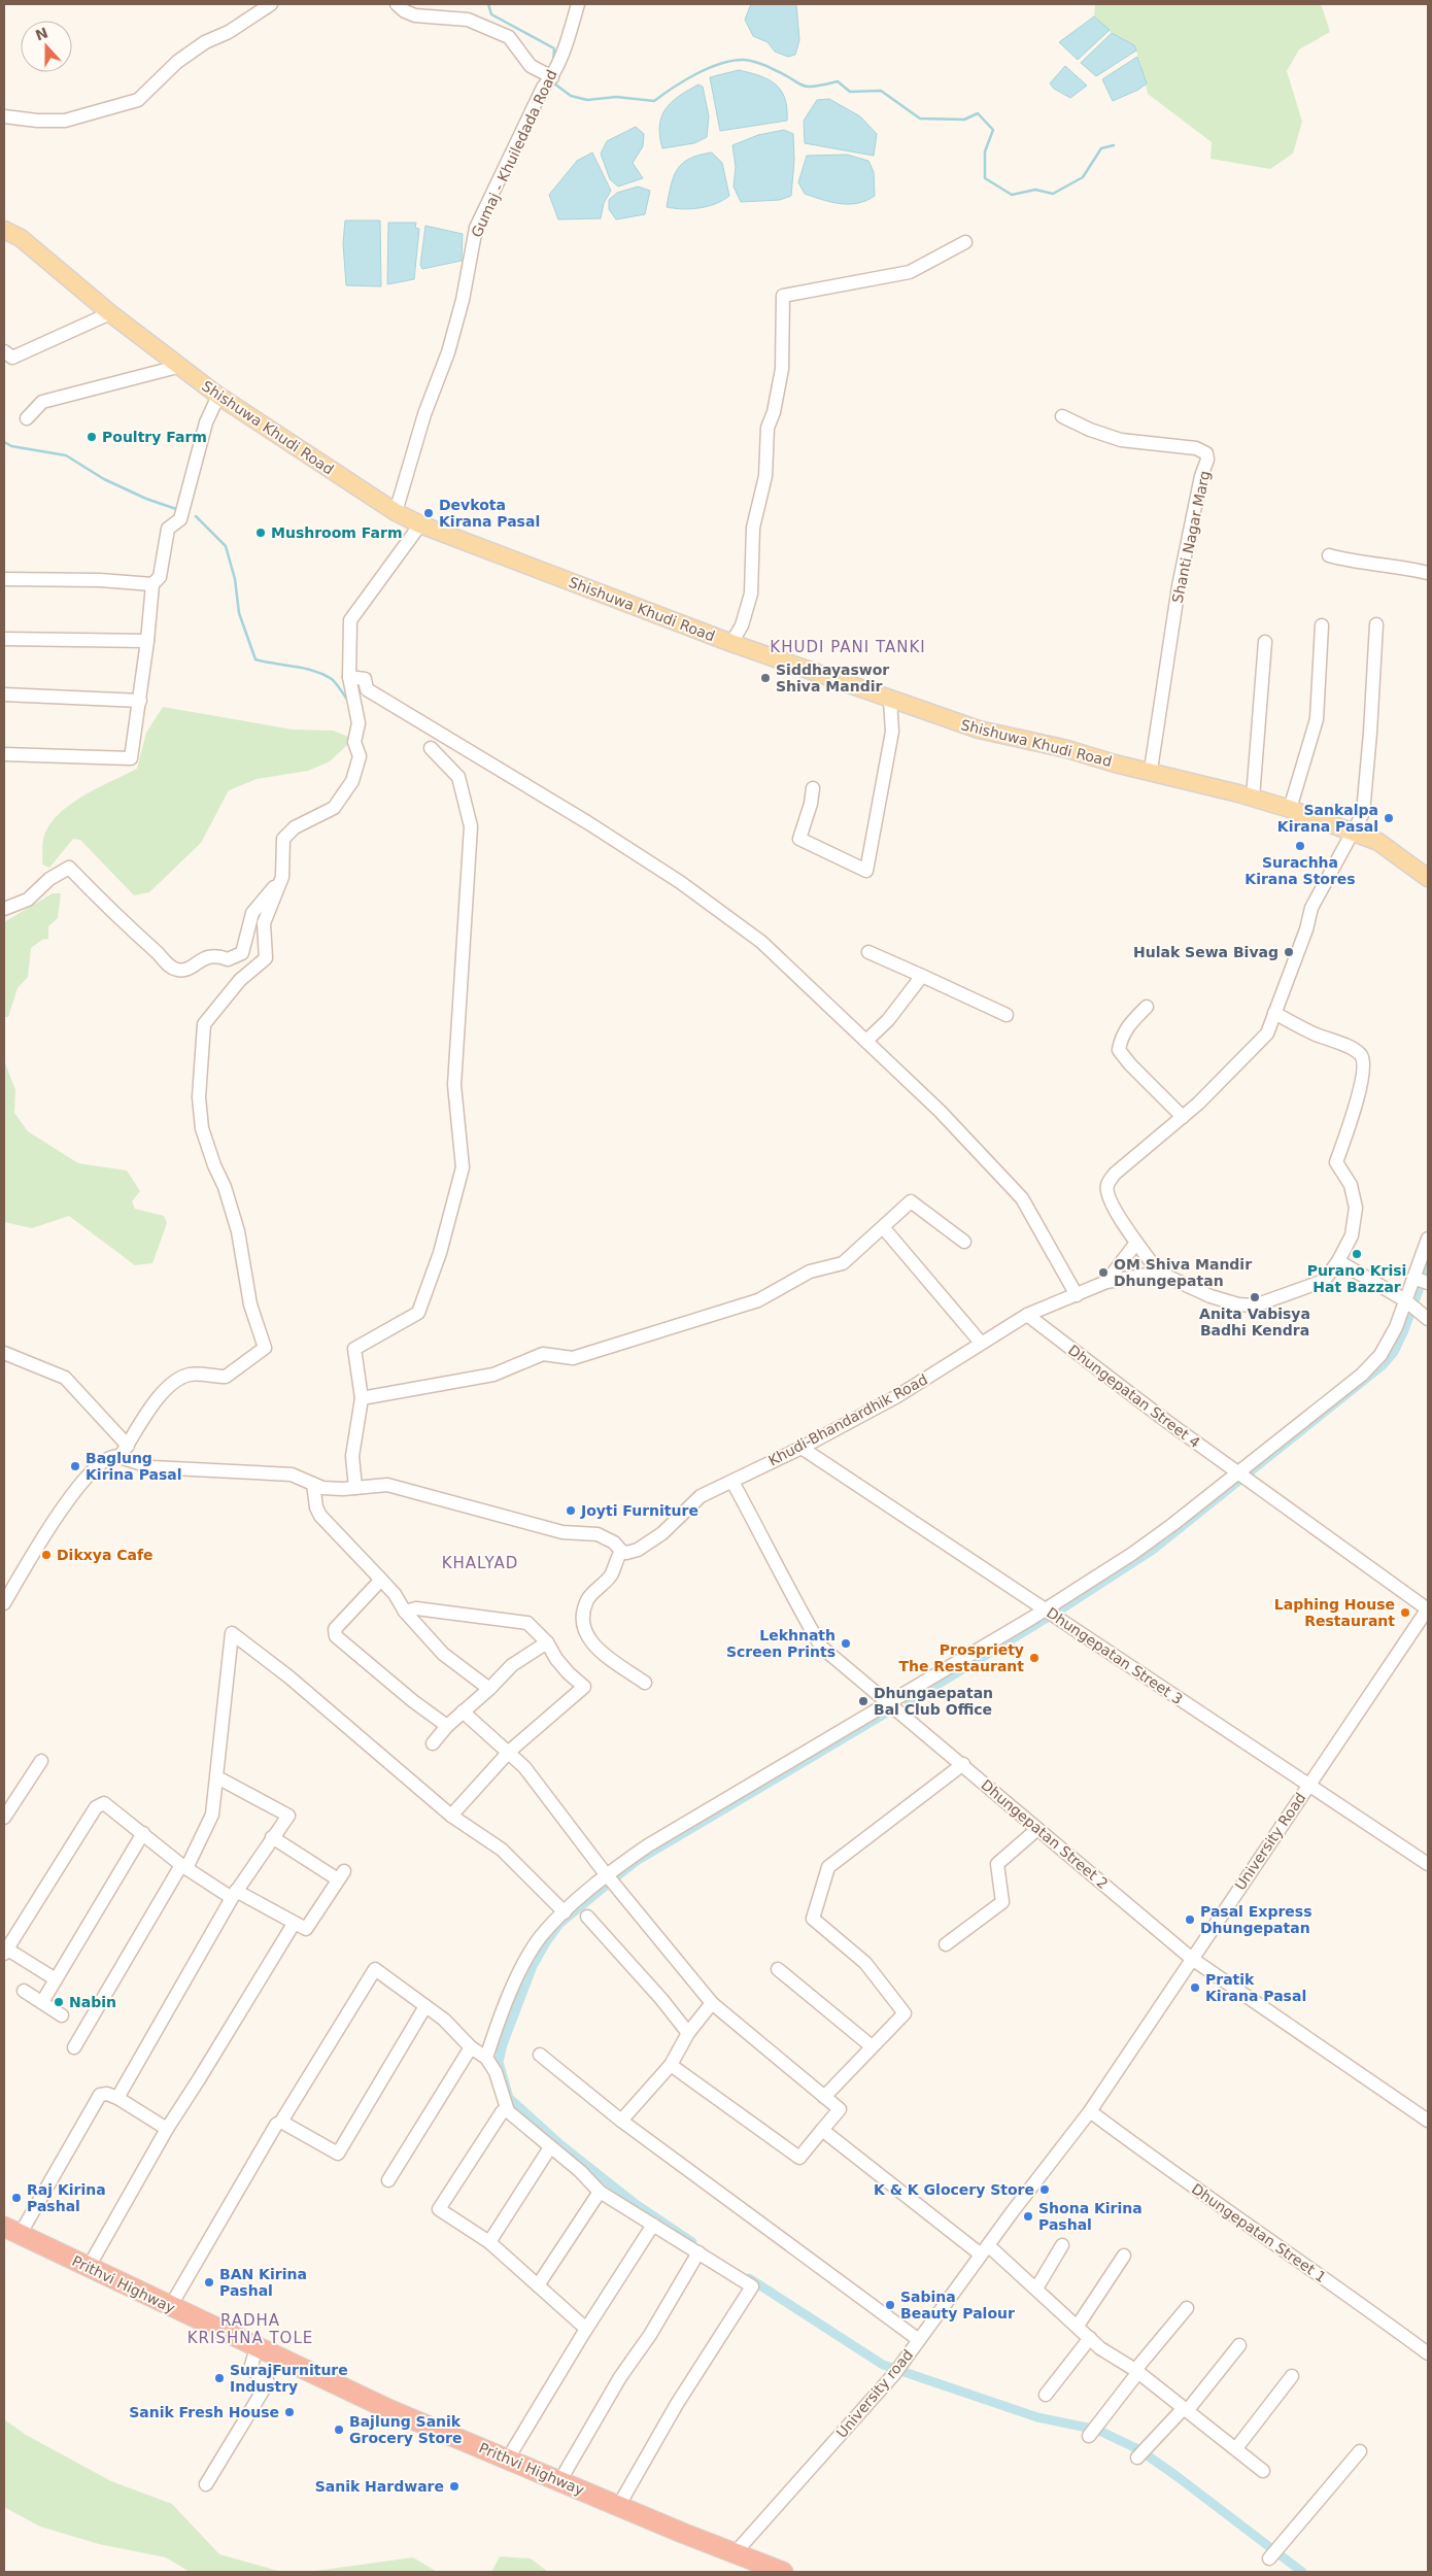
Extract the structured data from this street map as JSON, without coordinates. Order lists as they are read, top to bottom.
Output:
{
  "streets": {
    "highway": ["Prithvi Highway"],
    "main road": ["Shishuwa Khudi Road"],
    "street": [
      "Gumaj - Khuiledada Road",
      "Shanti Nagar Marg",
      "Dhungepatan Street 4",
      "Khudi-Bhandardhik Road",
      "Dhungepatan Street 3",
      "Dhungepatan Street 2",
      "University Road",
      "Dhungepatan Street 1",
      "University road"
    ]
  },
  "crossings": [
    ["Gumaj - Khuiledada Road", "Shishuwa Khudi Road"],
    ["Shishuwa Khudi Road", "Shanti Nagar Marg"],
    ["Dhungepatan Street 4", "Khudi-Bhandardhik Road"],
    ["Dhungepatan Street 4", "University Road"],
    ["Khudi-Bhandardhik Road", "Dhungepatan Street 3"],
    ["Khudi-Bhandardhik Road", "Dhungepatan Street 2"],
    ["Dhungepatan Street 3", "University Road"],
    ["Dhungepatan Street 2", "University Road"],
    ["University Road", "Dhungepatan Street 1"],
    ["University Road", "University road"],
    ["Prithvi Highway", "University road"]
  ],
  "districts": ["KHUDI PANI TANKI", "KHALYAD", "RADHA KRISHNA TOLE"],
  "places": [
    "Poultry Farm",
    "Devkota Kirana Pasal",
    "Mushroom Farm",
    "Siddhayaswor Shiva Mandir",
    "Sankalpa Kirana Pasal",
    "Surachha Kirana Stores",
    "Hulak Sewa Bivag",
    "Purano Krisi Hat Bazzar",
    "OM Shiva Mandir Dhungepatan",
    "Anita Vabisya Badhi Kendra",
    "Baglung Kirina Pasal",
    "Joyti Furniture",
    "Dikxya Cafe",
    "Laphing House Restaurant",
    "Lekhnath Screen Prints",
    "Prospriety The Restaurant",
    "Dhungaepatan Bal Club Office",
    "Pasal Express Dhungepatan",
    "Pratik Kirana Pasal",
    "Nabin",
    "K & K Glocery Store",
    "Raj Kirina Pashal",
    "Shona Kirina Pashal",
    "BAN Kirina Pashal",
    "Sabina Beauty Palour",
    "SurajFurniture Industry",
    "Sanik Fresh House",
    "Bajlung Sanik Grocery Store",
    "Sanik Hardware"
  ],
  "north": "top"
}
